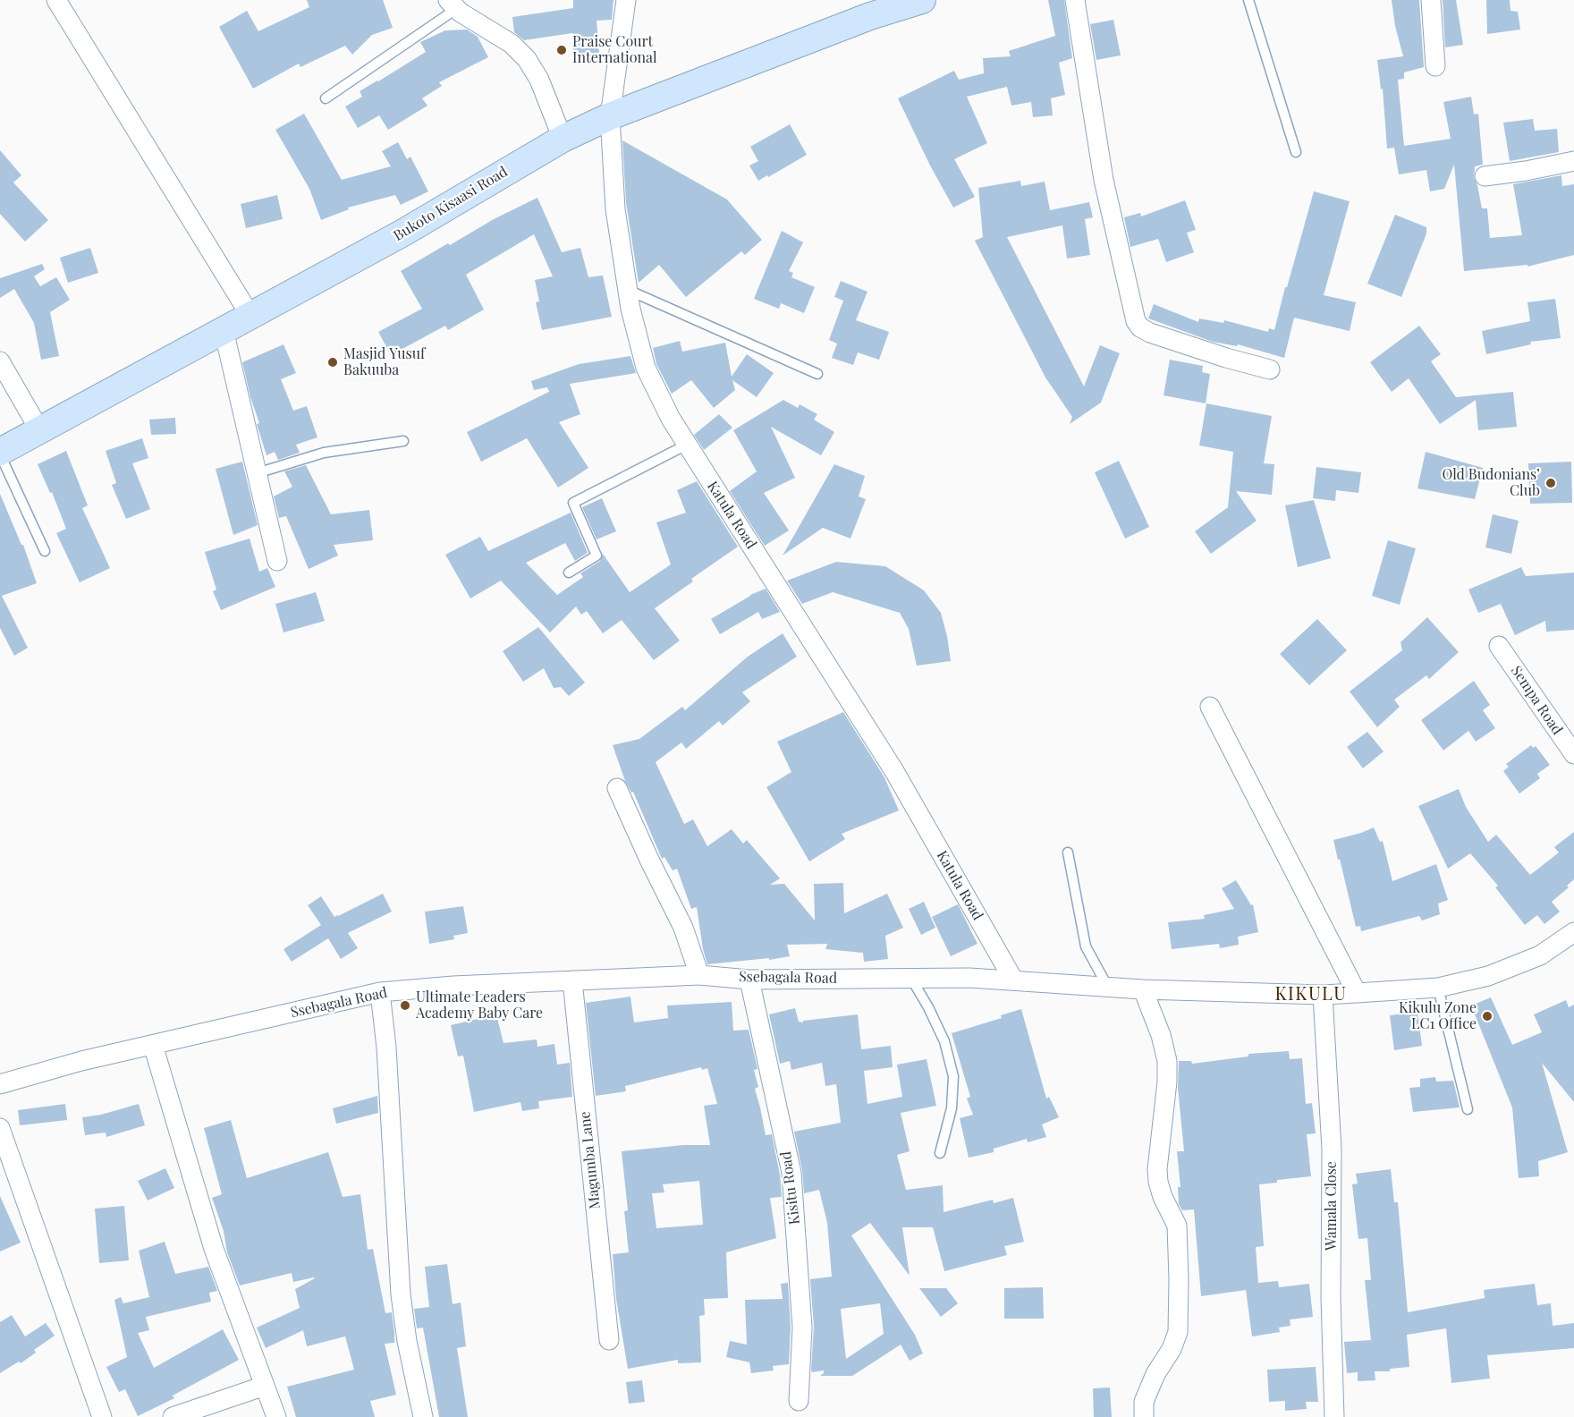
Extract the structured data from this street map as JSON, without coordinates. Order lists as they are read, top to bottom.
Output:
{
  "streets": {
    "main road": ["Bukoto Kisaasi Road"],
    "street": [
      "Katula Road",
      "Sempa Road",
      "Ssebagala Road",
      "Magumba Lane",
      "Kisitu Road",
      "Wamala Close"
    ]
  },
  "crossings": [
    ["Bukoto Kisaasi Road", "Katula Road"],
    ["Katula Road", "Ssebagala Road"],
    ["Ssebagala Road", "Magumba Lane"],
    ["Ssebagala Road", "Kisitu Road"],
    ["Ssebagala Road", "Wamala Close"]
  ],
  "districts": ["KIKULU"],
  "places": [
    "Praise Court International",
    "Masjid Yusuf Bakuuba",
    "Old Budonians’ Club",
    "Ultimate Leaders Academy Baby Care",
    "Kikulu Zone LC1 Office"
  ]
}
